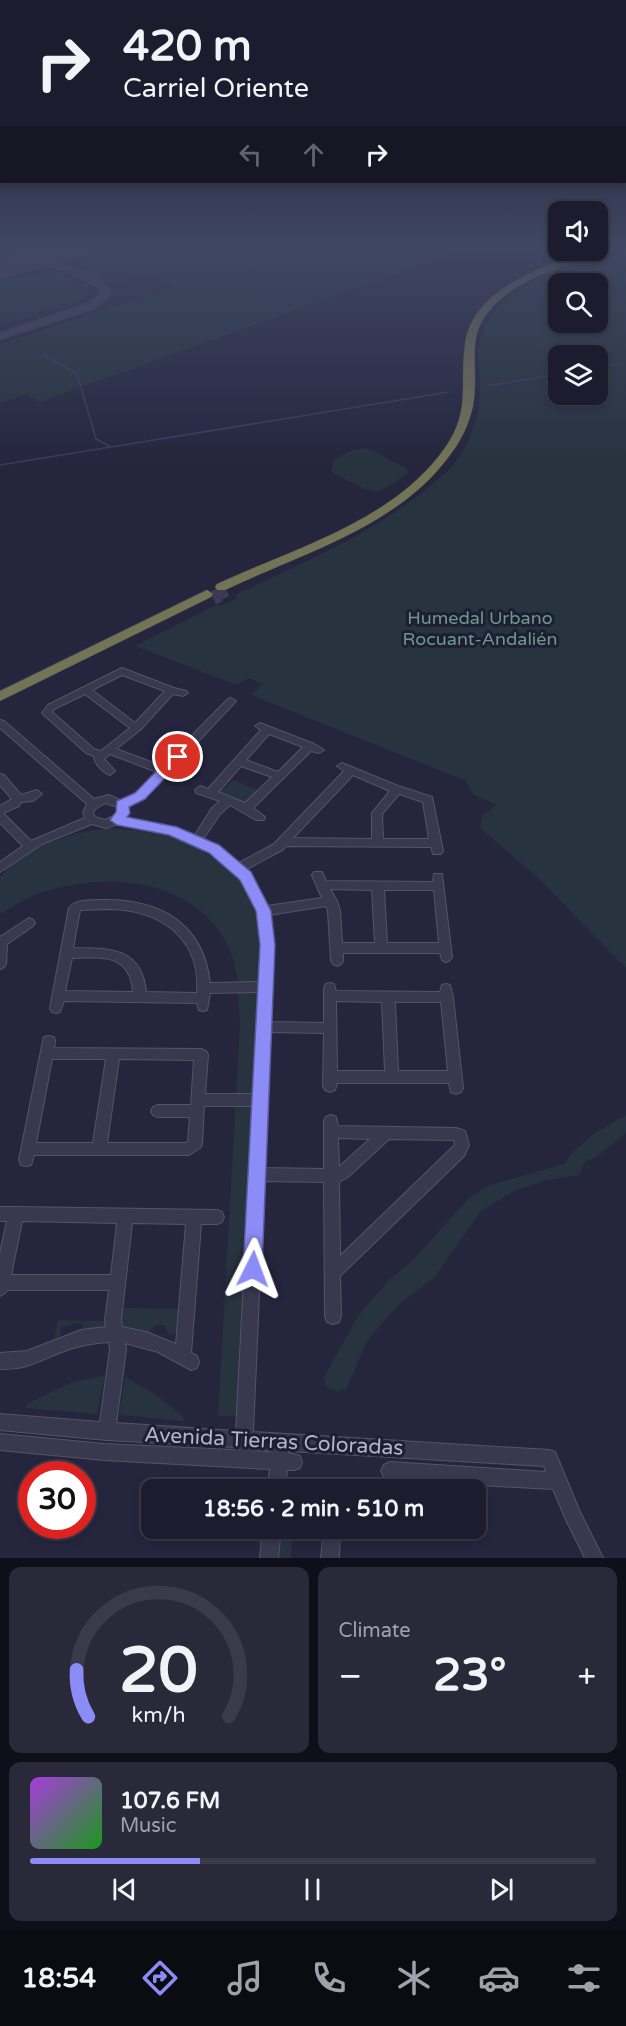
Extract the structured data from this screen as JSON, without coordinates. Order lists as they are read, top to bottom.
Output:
{
  "streets": {
    "street": ["Avenida Tierras Coloradas"]
  },
  "parks": ["Humedal Urbano Rocuant-Andalién"],
  "page": {
    "turn": ["420 m", "Carriel Oriente"],
    "limit": "30",
    "trip": "18:56 · 2 min · 510 m",
    "tile": "Climate",
    "heat": ["−", "23°", "+"],
    "song": ["107.6 FM", "Music"],
    "tabs": "18:54",
    "gauge": ["20", "km/h"]
  }
}
